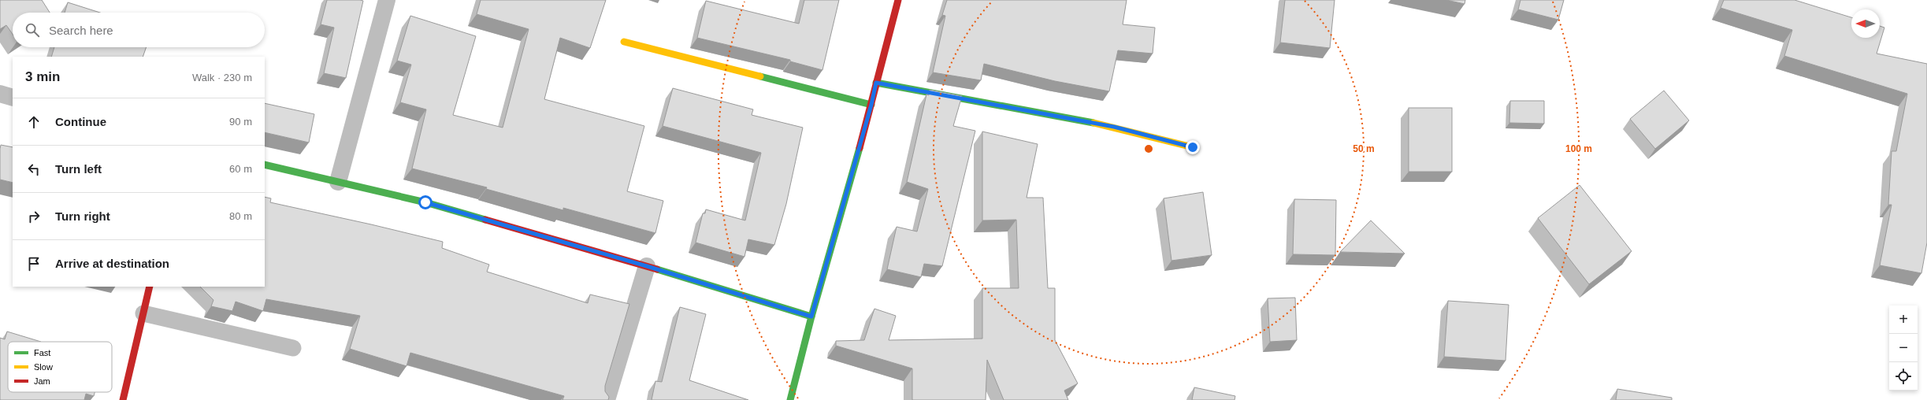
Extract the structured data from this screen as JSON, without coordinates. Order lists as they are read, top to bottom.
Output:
{
  "legend": ["Fast", "Slow", "Jam"],
  "north": "left",
  "page": {
    "search": "Search here",
    "heading": ["3 min", "Walk · 230 m"],
    "list": [
      ["Continue", "90 m"],
      ["Turn left", "60 m"],
      ["Turn right", "80 m"],
      "Arrive at destination"
    ],
    "map_buttons": ["+", "−"]
  },
  "rings": ["50 m", "100 m"]
}
